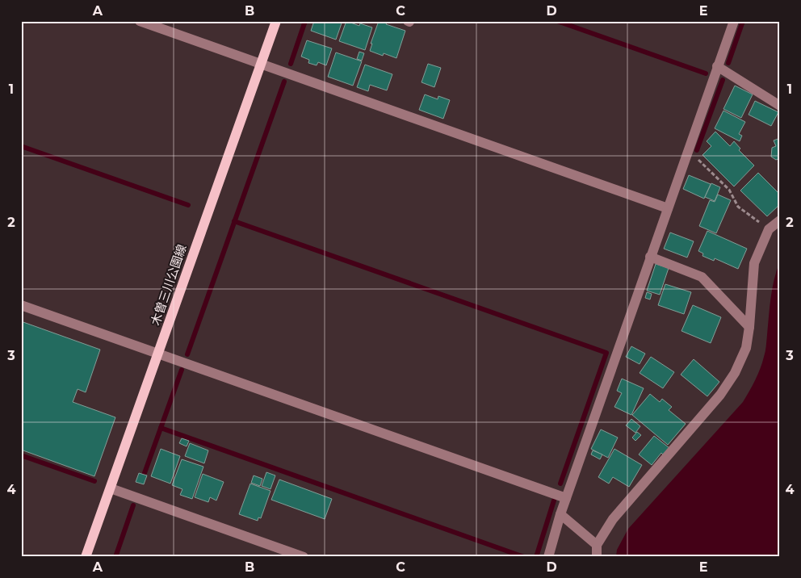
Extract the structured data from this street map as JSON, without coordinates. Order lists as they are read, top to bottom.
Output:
{
  "streets": {
    "main road": ["木曽三川公園線"]
  },
  "grid": {
    "columns": [
      "A",
      "B",
      "C",
      "D",
      "E"
    ],
    "rows": [
      "1",
      "2",
      "3",
      "4"
    ]
  }
}
